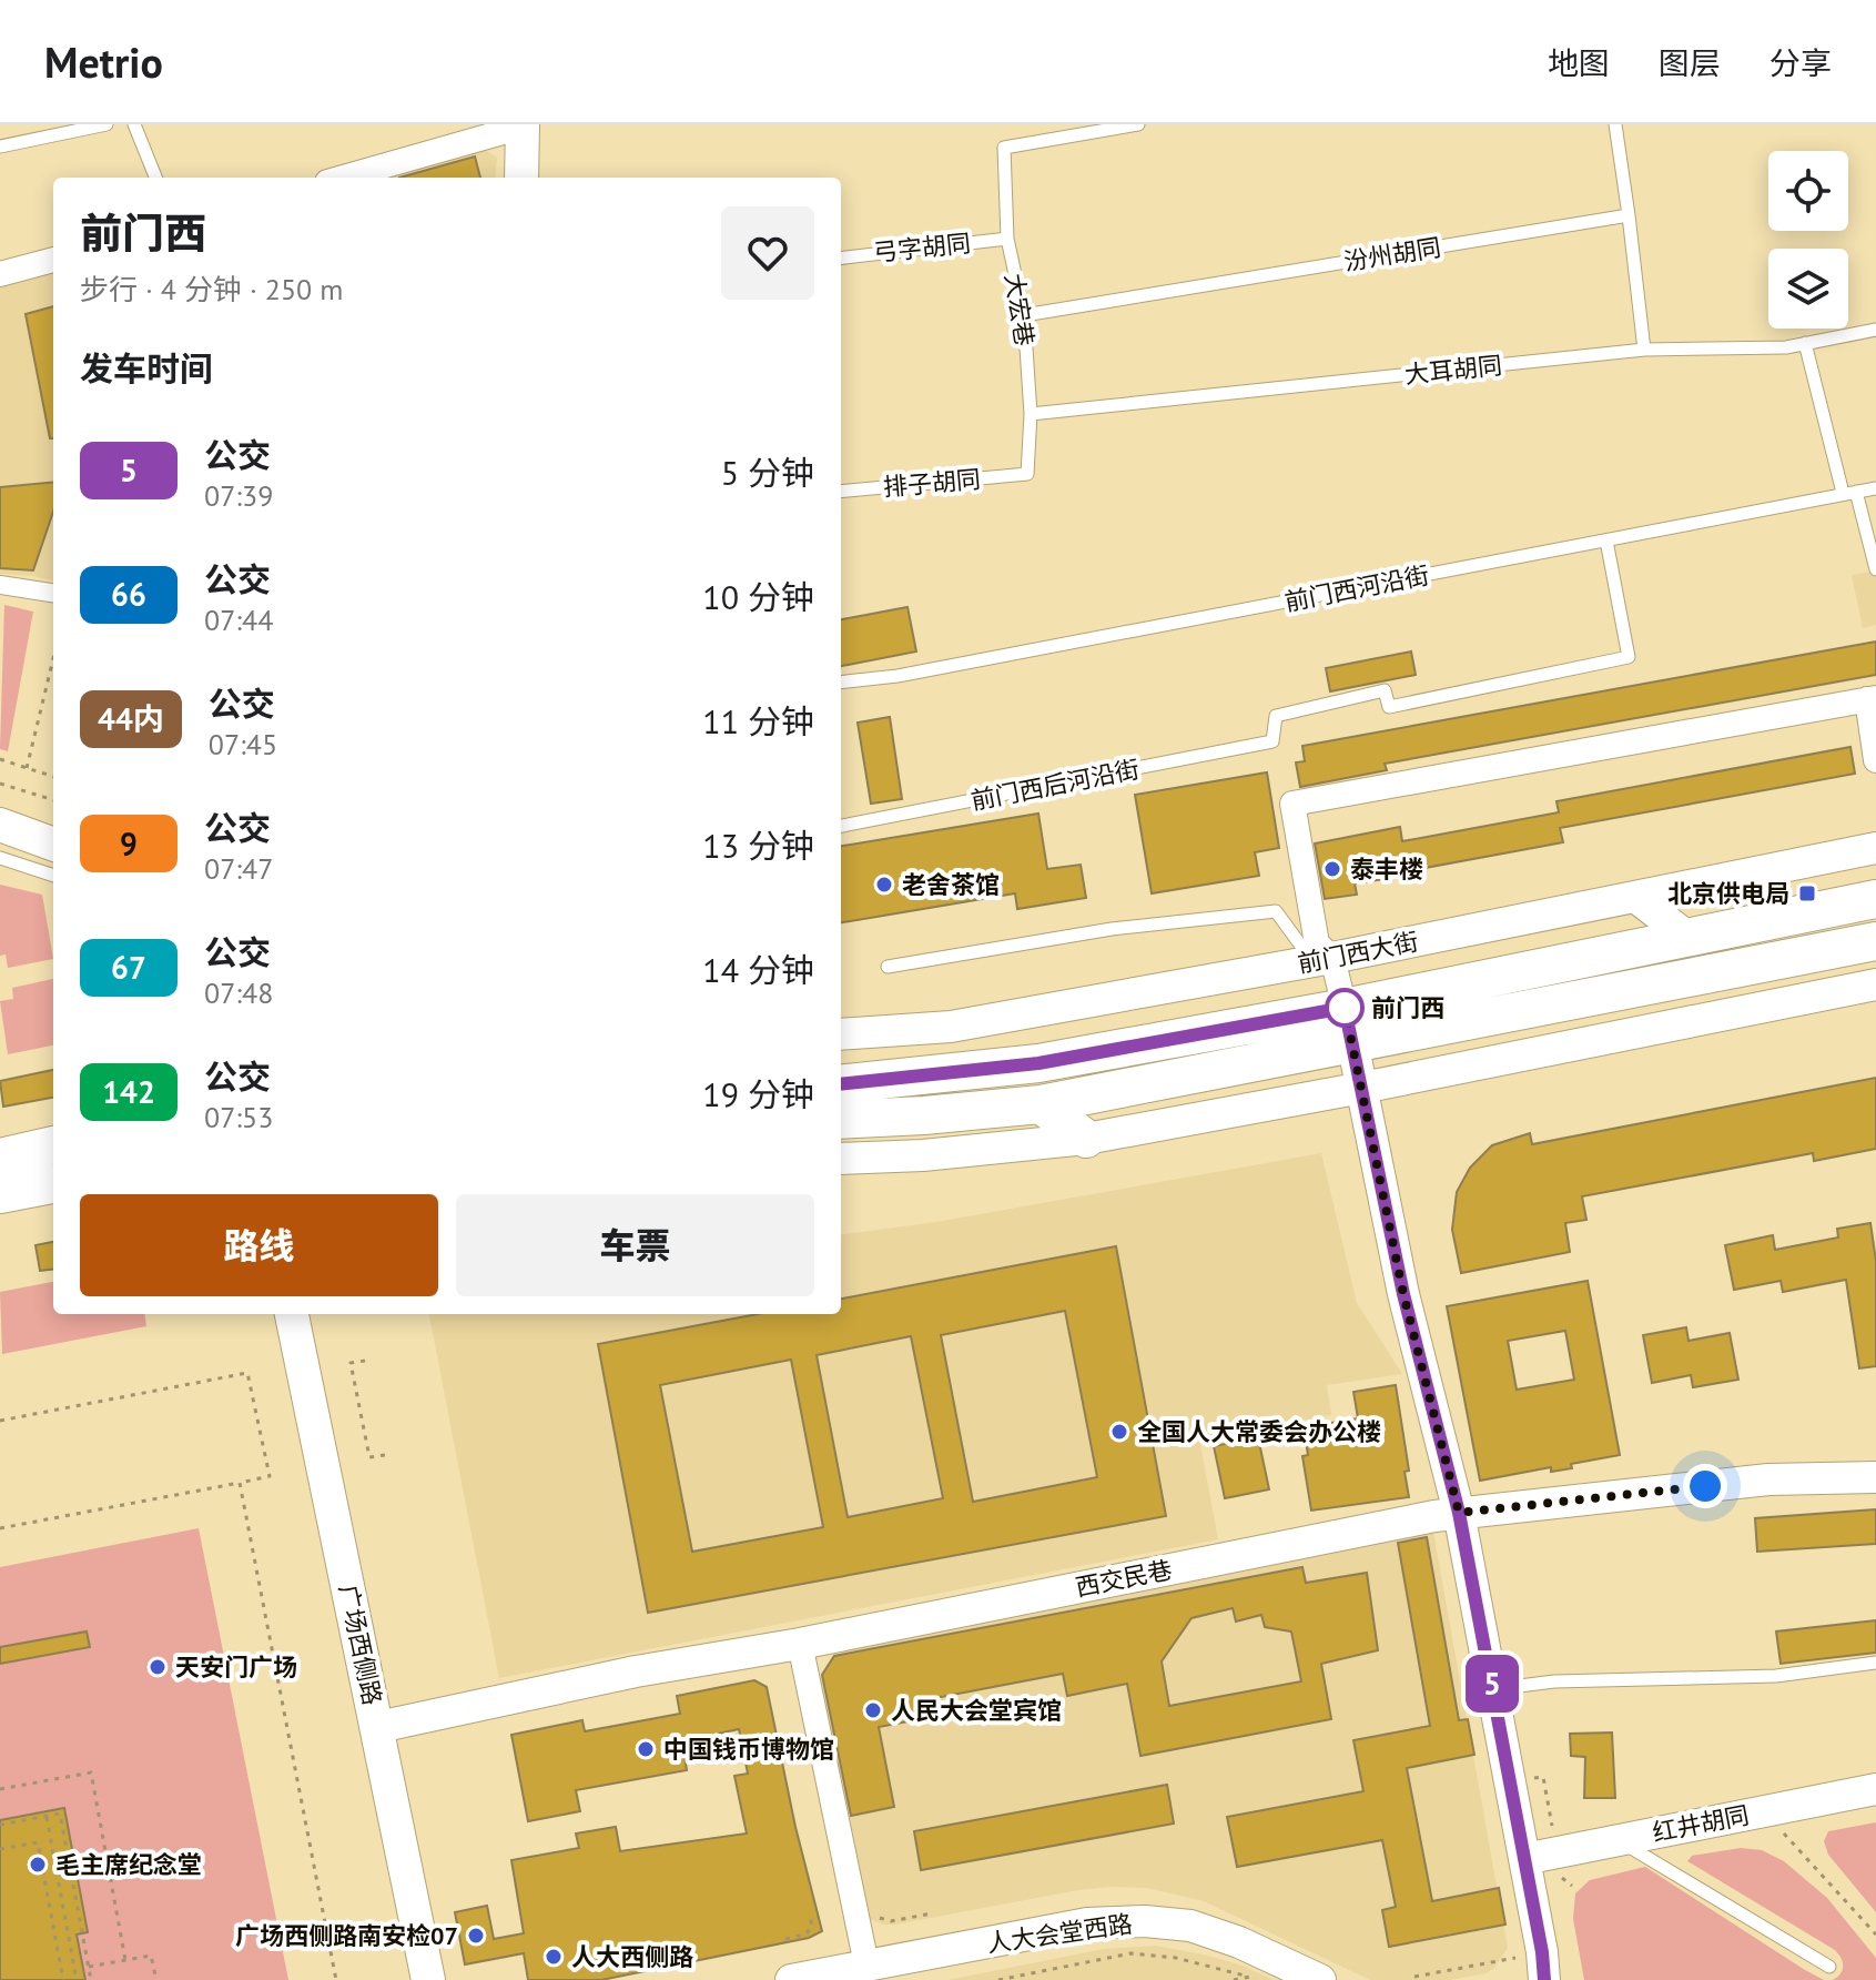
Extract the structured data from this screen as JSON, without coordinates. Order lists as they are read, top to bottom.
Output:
{
  "streets": {
    "main road": ["前门西大街", "广场西侧路"],
    "street": ["西交民巷", "红井胡同", "人大会堂西路"],
    "lane": [
      "弓字胡同",
      "汾州胡同",
      "大宏巷",
      "大耳胡同",
      "排子胡同",
      "前门西河沿街",
      "前门西后河沿街"
    ]
  },
  "crossings": [
    ["弓字胡同", "大宏巷"],
    ["汾州胡同", "大宏巷"],
    ["大宏巷", "大耳胡同"],
    ["大宏巷", "排子胡同"],
    ["前门西河沿街", "前门西后河沿街"],
    ["西交民巷", "广场西侧路"]
  ],
  "places": {
    "other": [
      "泰丰楼",
      "老舍茶馆",
      "前门西",
      "全国人大常委会办公楼",
      "天安门广场",
      "人民大会堂宾馆",
      "中国钱币博物馆",
      "毛主席纪念堂",
      "广场西侧路南安检07",
      "人大西侧路"
    ],
    "transit": ["北京供电局"]
  },
  "lines": ["bus line 5"],
  "page": {
    "header": "Metrio",
    "nav": ["地图", "图层", "分享"],
    "on_map": "5",
    "heading": [
      ["前门西", "步行 · 4 分钟 · 250 m"],
      "发车时间"
    ],
    "list": [
      {
        "mark": "5",
        "name": "公交",
        "note": "07:39",
        "value": "5 分钟"
      },
      {
        "mark": "66",
        "name": "公交",
        "note": "07:44",
        "value": "10 分钟"
      },
      {
        "mark": "44内",
        "name": "公交",
        "note": "07:45",
        "value": "11 分钟"
      },
      {
        "mark": "9",
        "name": "公交",
        "note": "07:47",
        "value": "13 分钟"
      },
      {
        "mark": "67",
        "name": "公交",
        "note": "07:48",
        "value": "14 分钟"
      },
      {
        "mark": "142",
        "name": "公交",
        "note": "07:53",
        "value": "19 分钟"
      }
    ],
    "buttons": ["路线", "车票"]
  }
}
